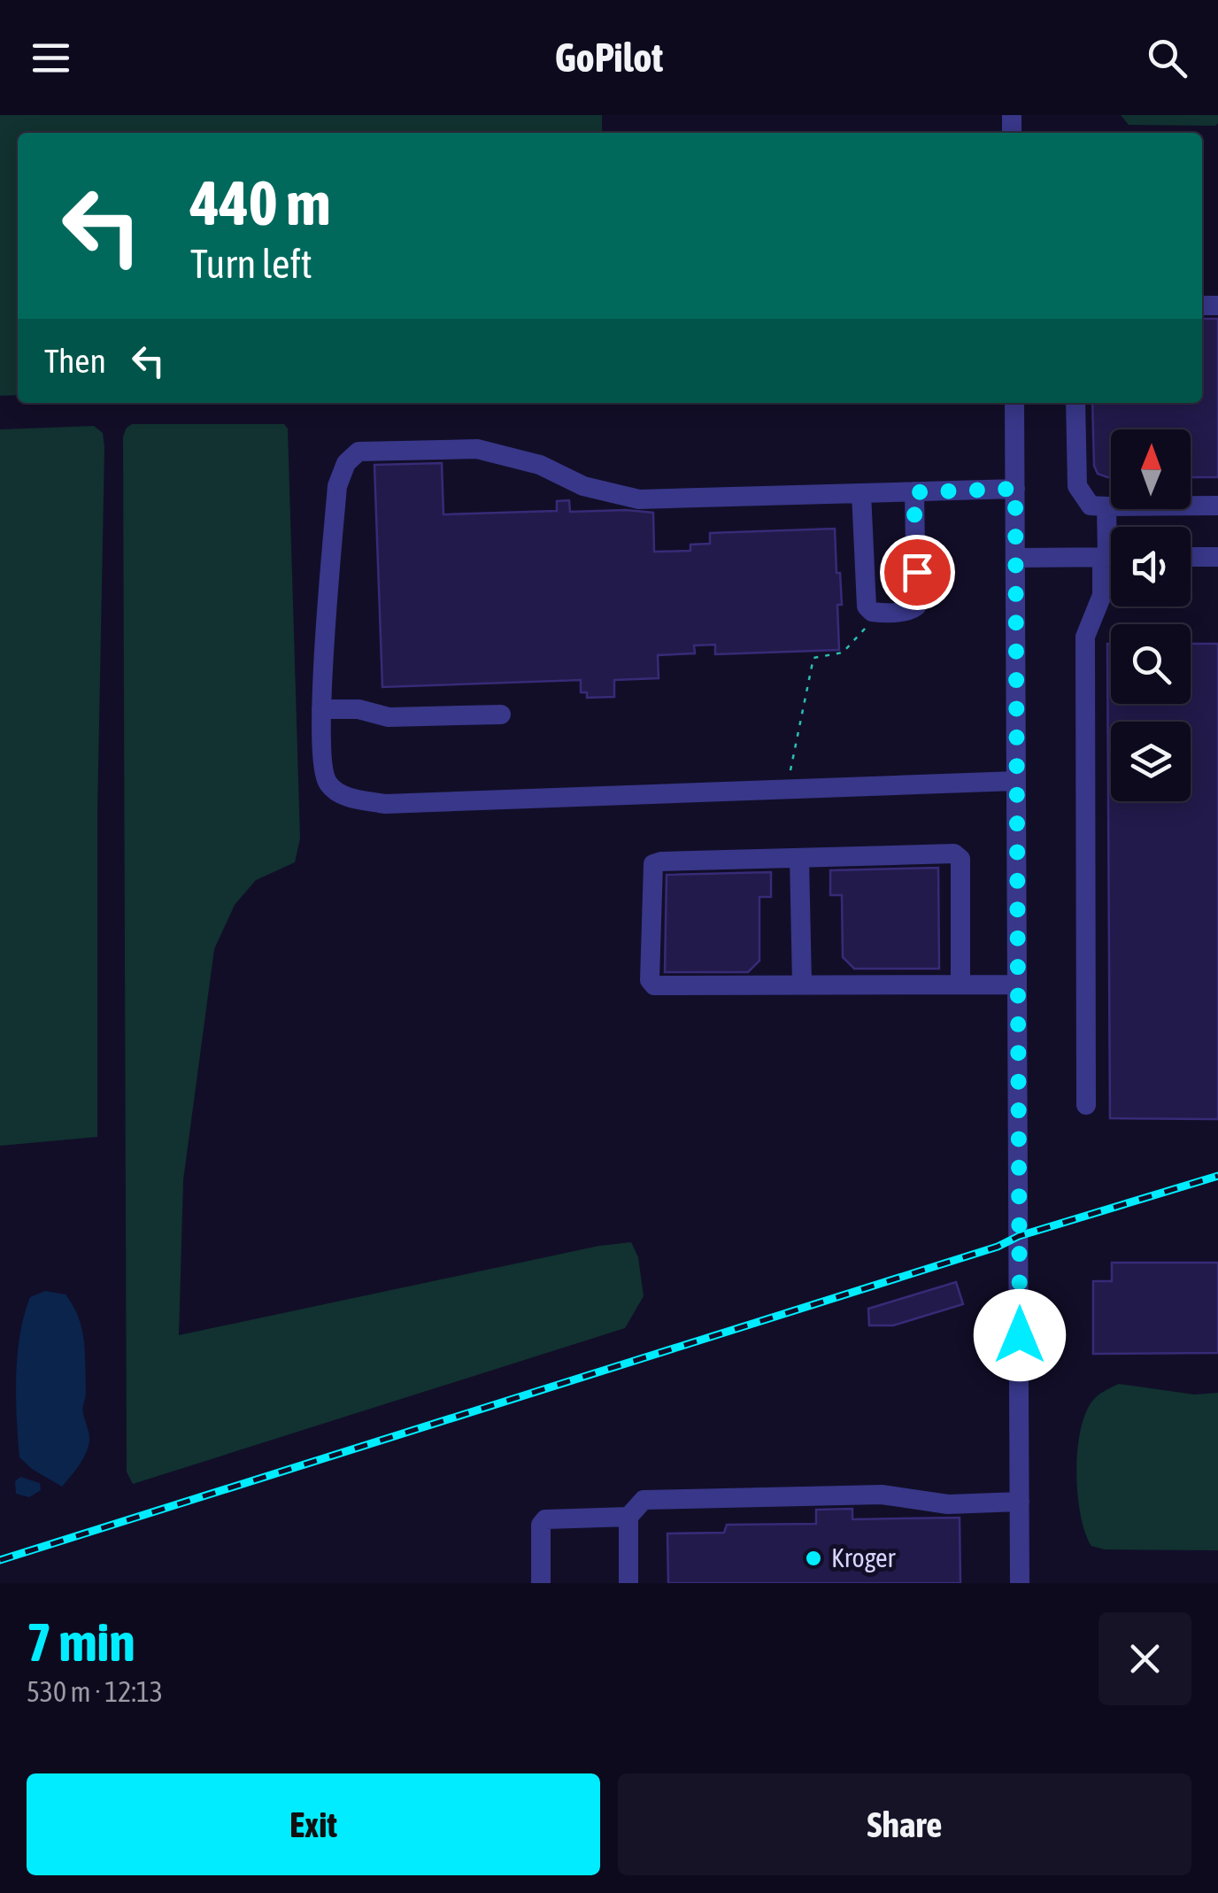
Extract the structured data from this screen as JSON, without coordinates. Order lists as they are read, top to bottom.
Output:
{
  "places": ["Kroger"],
  "north": "top",
  "page": {
    "header": "GoPilot",
    "turn": ["440 m", "Turn left"],
    "then": "Then",
    "heading": ["7 min", "530 m · 12:13"],
    "buttons": ["Exit", "Share"]
  }
}
